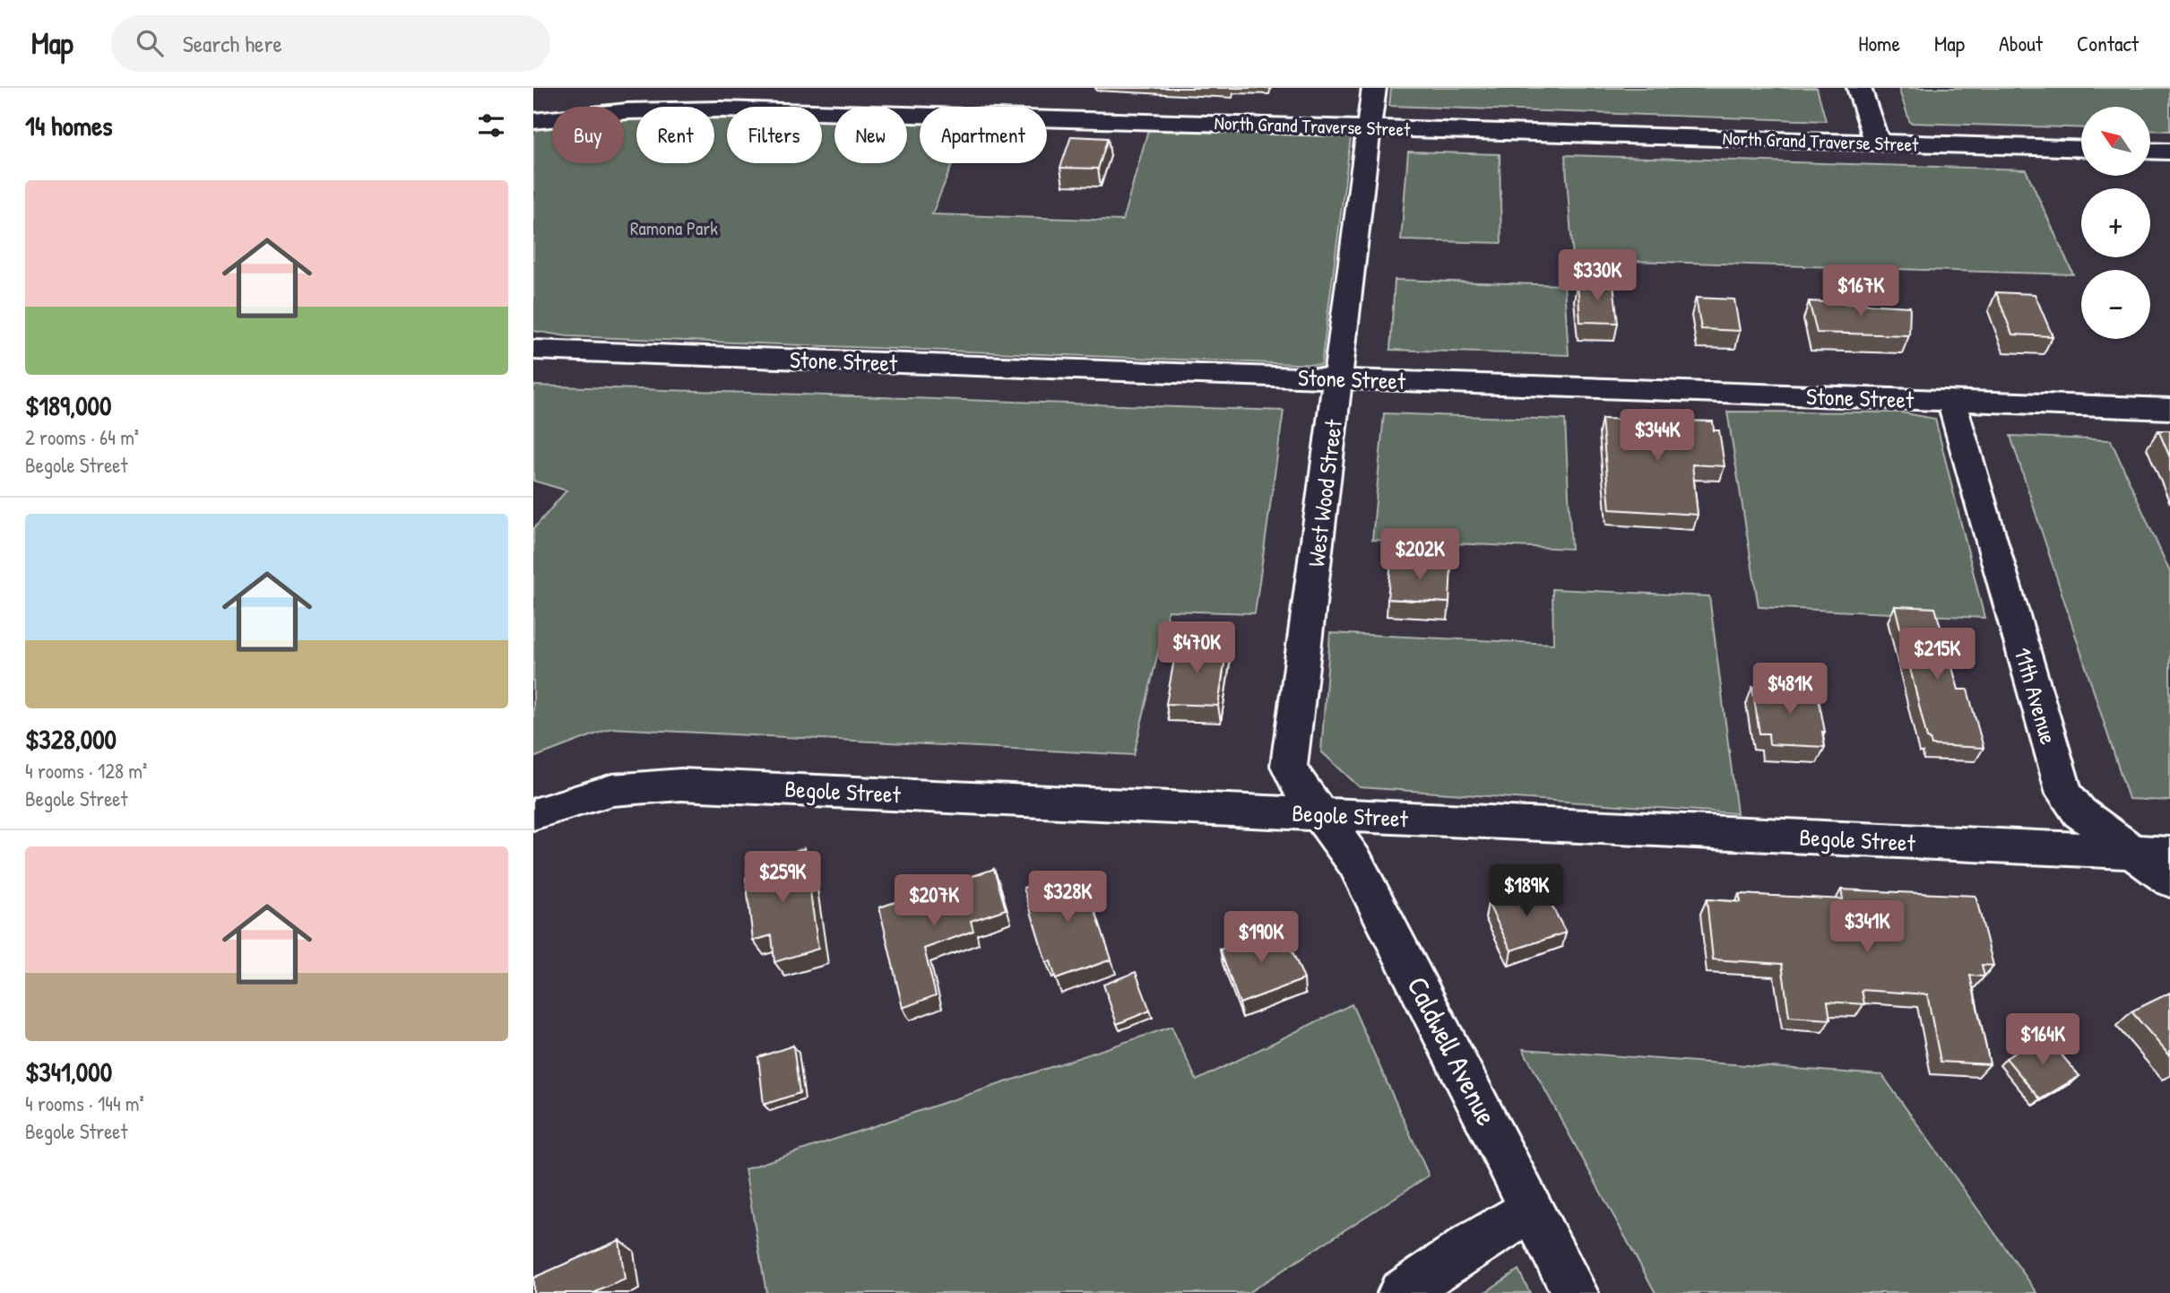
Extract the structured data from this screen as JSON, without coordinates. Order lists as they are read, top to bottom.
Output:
{
  "streets": {
    "street": [
      "North Grand Traverse Street",
      "Stone Street",
      "West Wood Street",
      "11th Avenue",
      "Begole Street",
      "Caldwell Avenue"
    ]
  },
  "crossings": [
    ["North Grand Traverse Street", "West Wood Street"],
    ["Stone Street", "West Wood Street"],
    ["Stone Street", "11th Avenue"],
    ["West Wood Street", "Begole Street"],
    ["West Wood Street", "Caldwell Avenue"],
    ["11th Avenue", "Begole Street"],
    ["Begole Street", "Caldwell Avenue"]
  ],
  "parks": ["Ramona Park"],
  "north": "top left",
  "page": {
    "header": "Map",
    "search": "Search here",
    "nav": [
      "Home",
      "Map",
      "About",
      "Contact"
    ],
    "heading": "14 homes",
    "map_buttons": ["+", "−"],
    "chip": [
      "Buy",
      "Rent",
      "Filters",
      "New",
      "Apartment"
    ],
    "list": [
      {
        "name": "$189,000",
        "note": "2 rooms · 64 m² · Begole Street"
      },
      {
        "name": "$328,000",
        "note": "4 rooms · 128 m² · Begole Street"
      },
      {
        "name": "$341,000",
        "note": "4 rooms · 144 m² · Begole Street"
      }
    ],
    "price": [
      "$330K",
      "$167K",
      "$344K",
      "$202K",
      "$470K",
      "$215K",
      "$481K",
      "$259K",
      "$189K",
      "$328K",
      "$207K",
      "$341K",
      "$190K",
      "$164K"
    ]
  }
}
